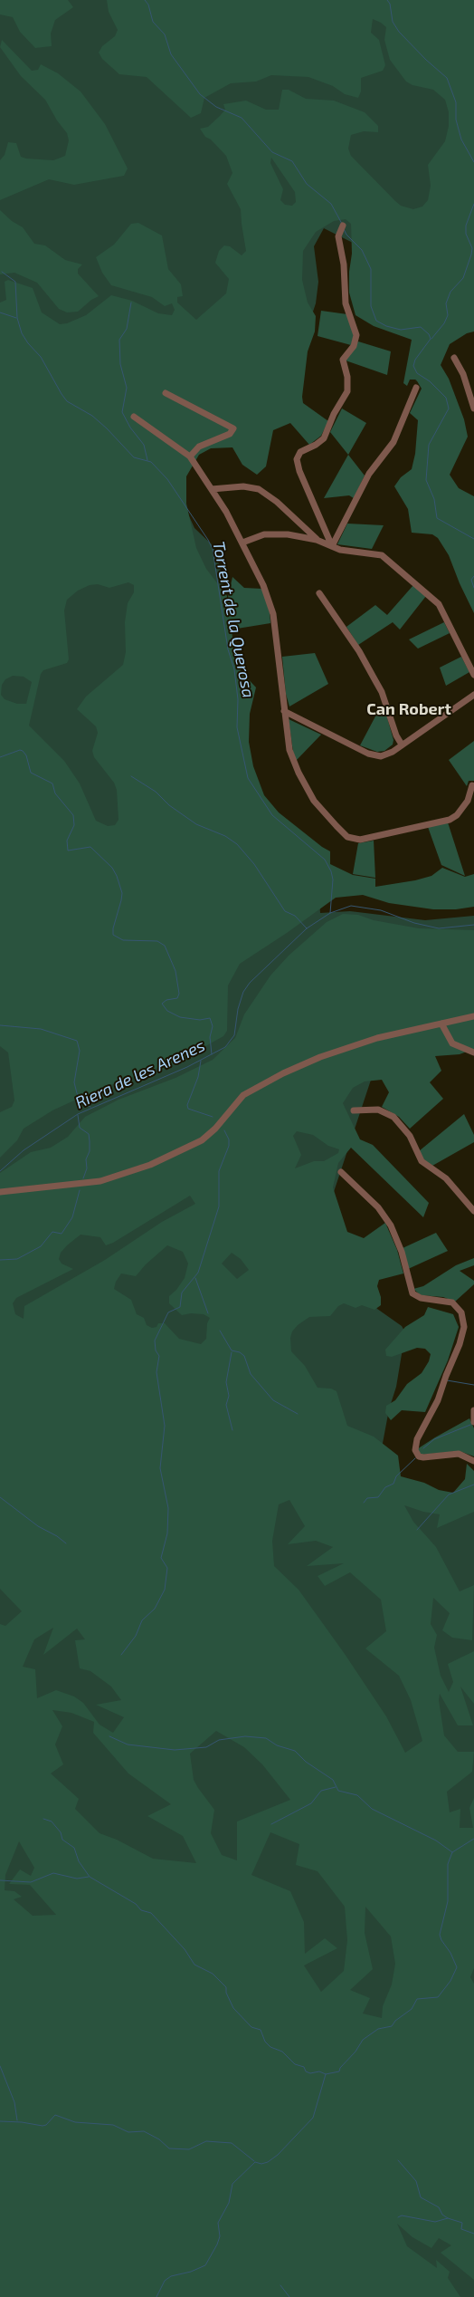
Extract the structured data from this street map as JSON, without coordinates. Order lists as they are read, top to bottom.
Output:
{
  "districts": ["Can Robert"],
  "water": ["Torrent de la Querosa", "Riera de les Arenes"]
}
